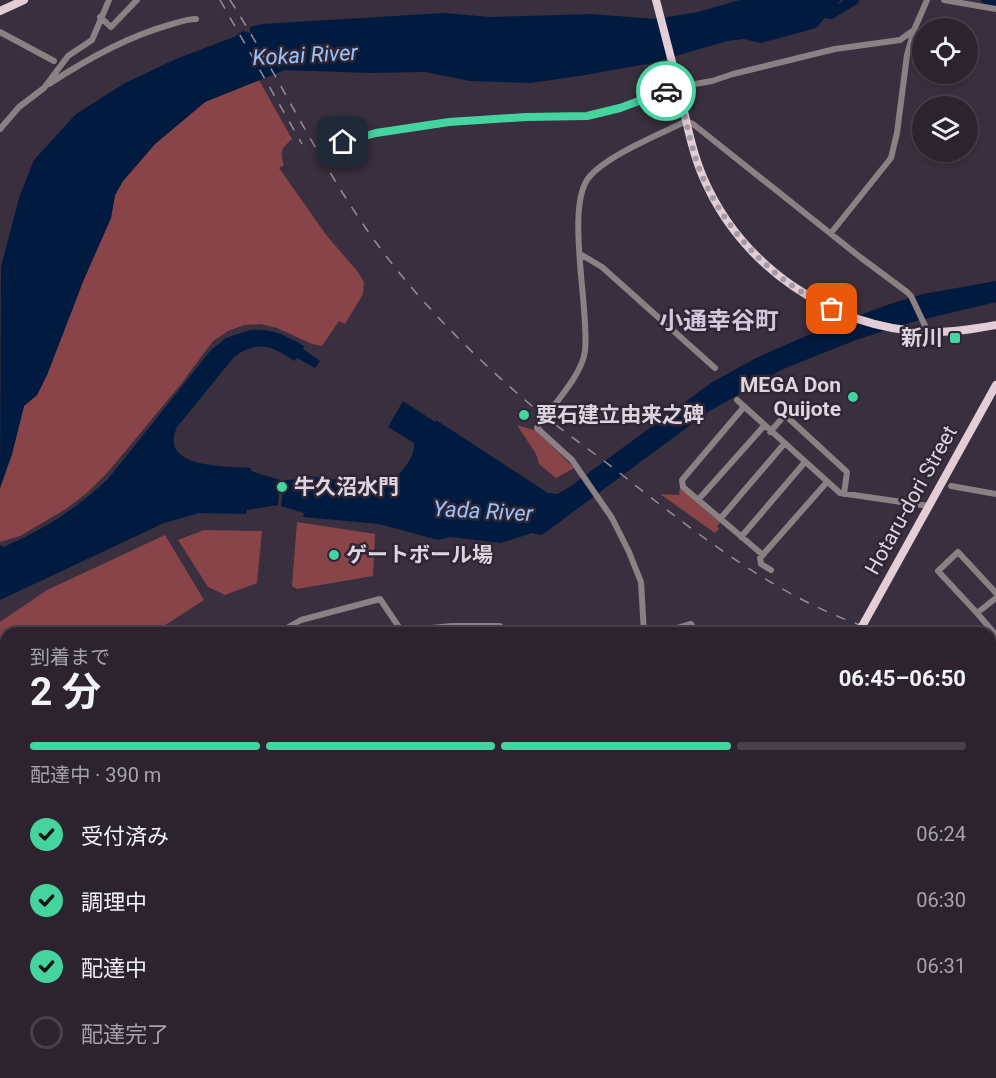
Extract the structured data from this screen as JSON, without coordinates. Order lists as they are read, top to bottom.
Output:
{
  "streets": {
    "main road": ["Hotaru-dori Street"]
  },
  "districts": ["小通幸谷町"],
  "water": ["Kokai River", "Yada River"],
  "places": {
    "transit": ["新川"],
    "other": [
      "MEGA Don Quijote",
      "要石建立由来之碑",
      "牛久沼水門",
      "ゲートボール場"
    ]
  },
  "page": {
    "heading": ["2 分", "到着まで", "06:45–06:50"],
    "bar": "配達中 · 390 m",
    "list": [
      ["受付済み", "06:24"],
      ["調理中", "06:30"],
      ["配達中", "06:31"],
      "配達完了"
    ]
  }
}
